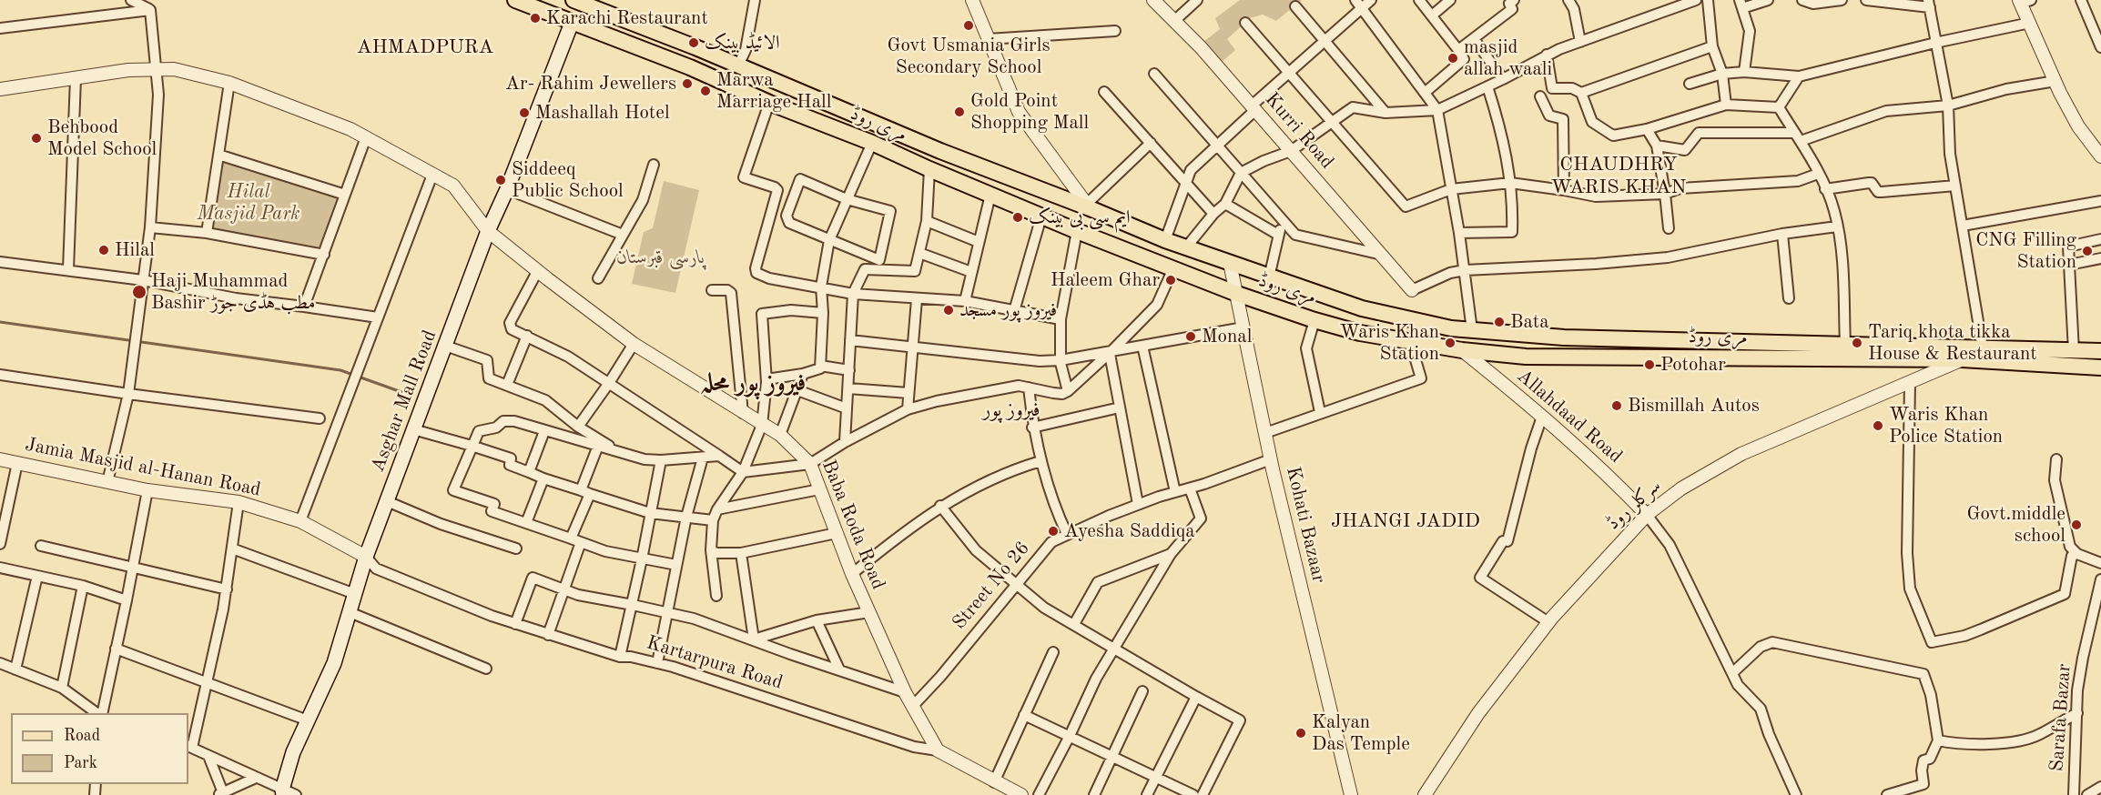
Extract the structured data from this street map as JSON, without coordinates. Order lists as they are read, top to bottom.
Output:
{
  "streets": {
    "main road": ["مری روڈ", "Asghar Mall Road"],
    "street": [
      "Kurri Road",
      "Allahdaad Road",
      "Jamia Masjid al-Hanan Road",
      "سرکلر روڈ",
      "Baba Roda Road",
      "Kohati Bazaar",
      "Street No 26",
      "Kartarpura Road",
      "Sarafa Bazar"
    ]
  },
  "crossings": [
    ["مری روڈ", "Asghar Mall Road"],
    ["مری روڈ", "Allahdaad Road"],
    ["مری روڈ", "سرکلر روڈ"],
    ["مری روڈ", "Kohati Bazaar"],
    ["Asghar Mall Road", "Jamia Masjid al-Hanan Road"],
    ["Asghar Mall Road", "Baba Roda Road"],
    ["Asghar Mall Road", "Kartarpura Road"],
    ["Allahdaad Road", "سرکلر روڈ"],
    ["Jamia Masjid al-Hanan Road", "Kartarpura Road"],
    ["Baba Roda Road", "Street No 26"],
    ["Baba Roda Road", "Kartarpura Road"],
    ["Kohati Bazaar", "Street No 26"]
  ],
  "districts": [
    "AHMADPURA",
    "CHAUDHRY WARIS KHAN",
    "فیروز پور محلہ",
    "فیروز پور",
    "JHANGI JADID"
  ],
  "parks": ["Hilal Masjid Park", "پارسی قبرستان"],
  "places": [
    "Karachi Restaurant",
    "Govt Usmania Girls Secondary School",
    "الائیڈ بینک",
    "masjid allah waali",
    "Ar- Rahim Jewellers",
    "Marwa Marriage Hall",
    "Gold Point Shopping Mall",
    "Mashallah Hotel",
    "Behbood Model School",
    "Siddeeq Public School",
    "ایم سی بی بینک",
    "Hilal",
    "CNG Filling Station",
    "Haleem Ghar",
    "Haji Muhammad Bashir مطب ہڈی جوڑ",
    "فیروز پور مسجد",
    "Bata",
    "Monal",
    "Waris Khan Station",
    "Tariq khota tikka House & Restaurant",
    "Potohar",
    "Bismillah Autos",
    "Waris Khan Police Station",
    "Govt.middle school",
    "Ayesha Saddiqa",
    "Kalyan Das Temple"
  ],
  "legend": ["Road", "Park"]
}
